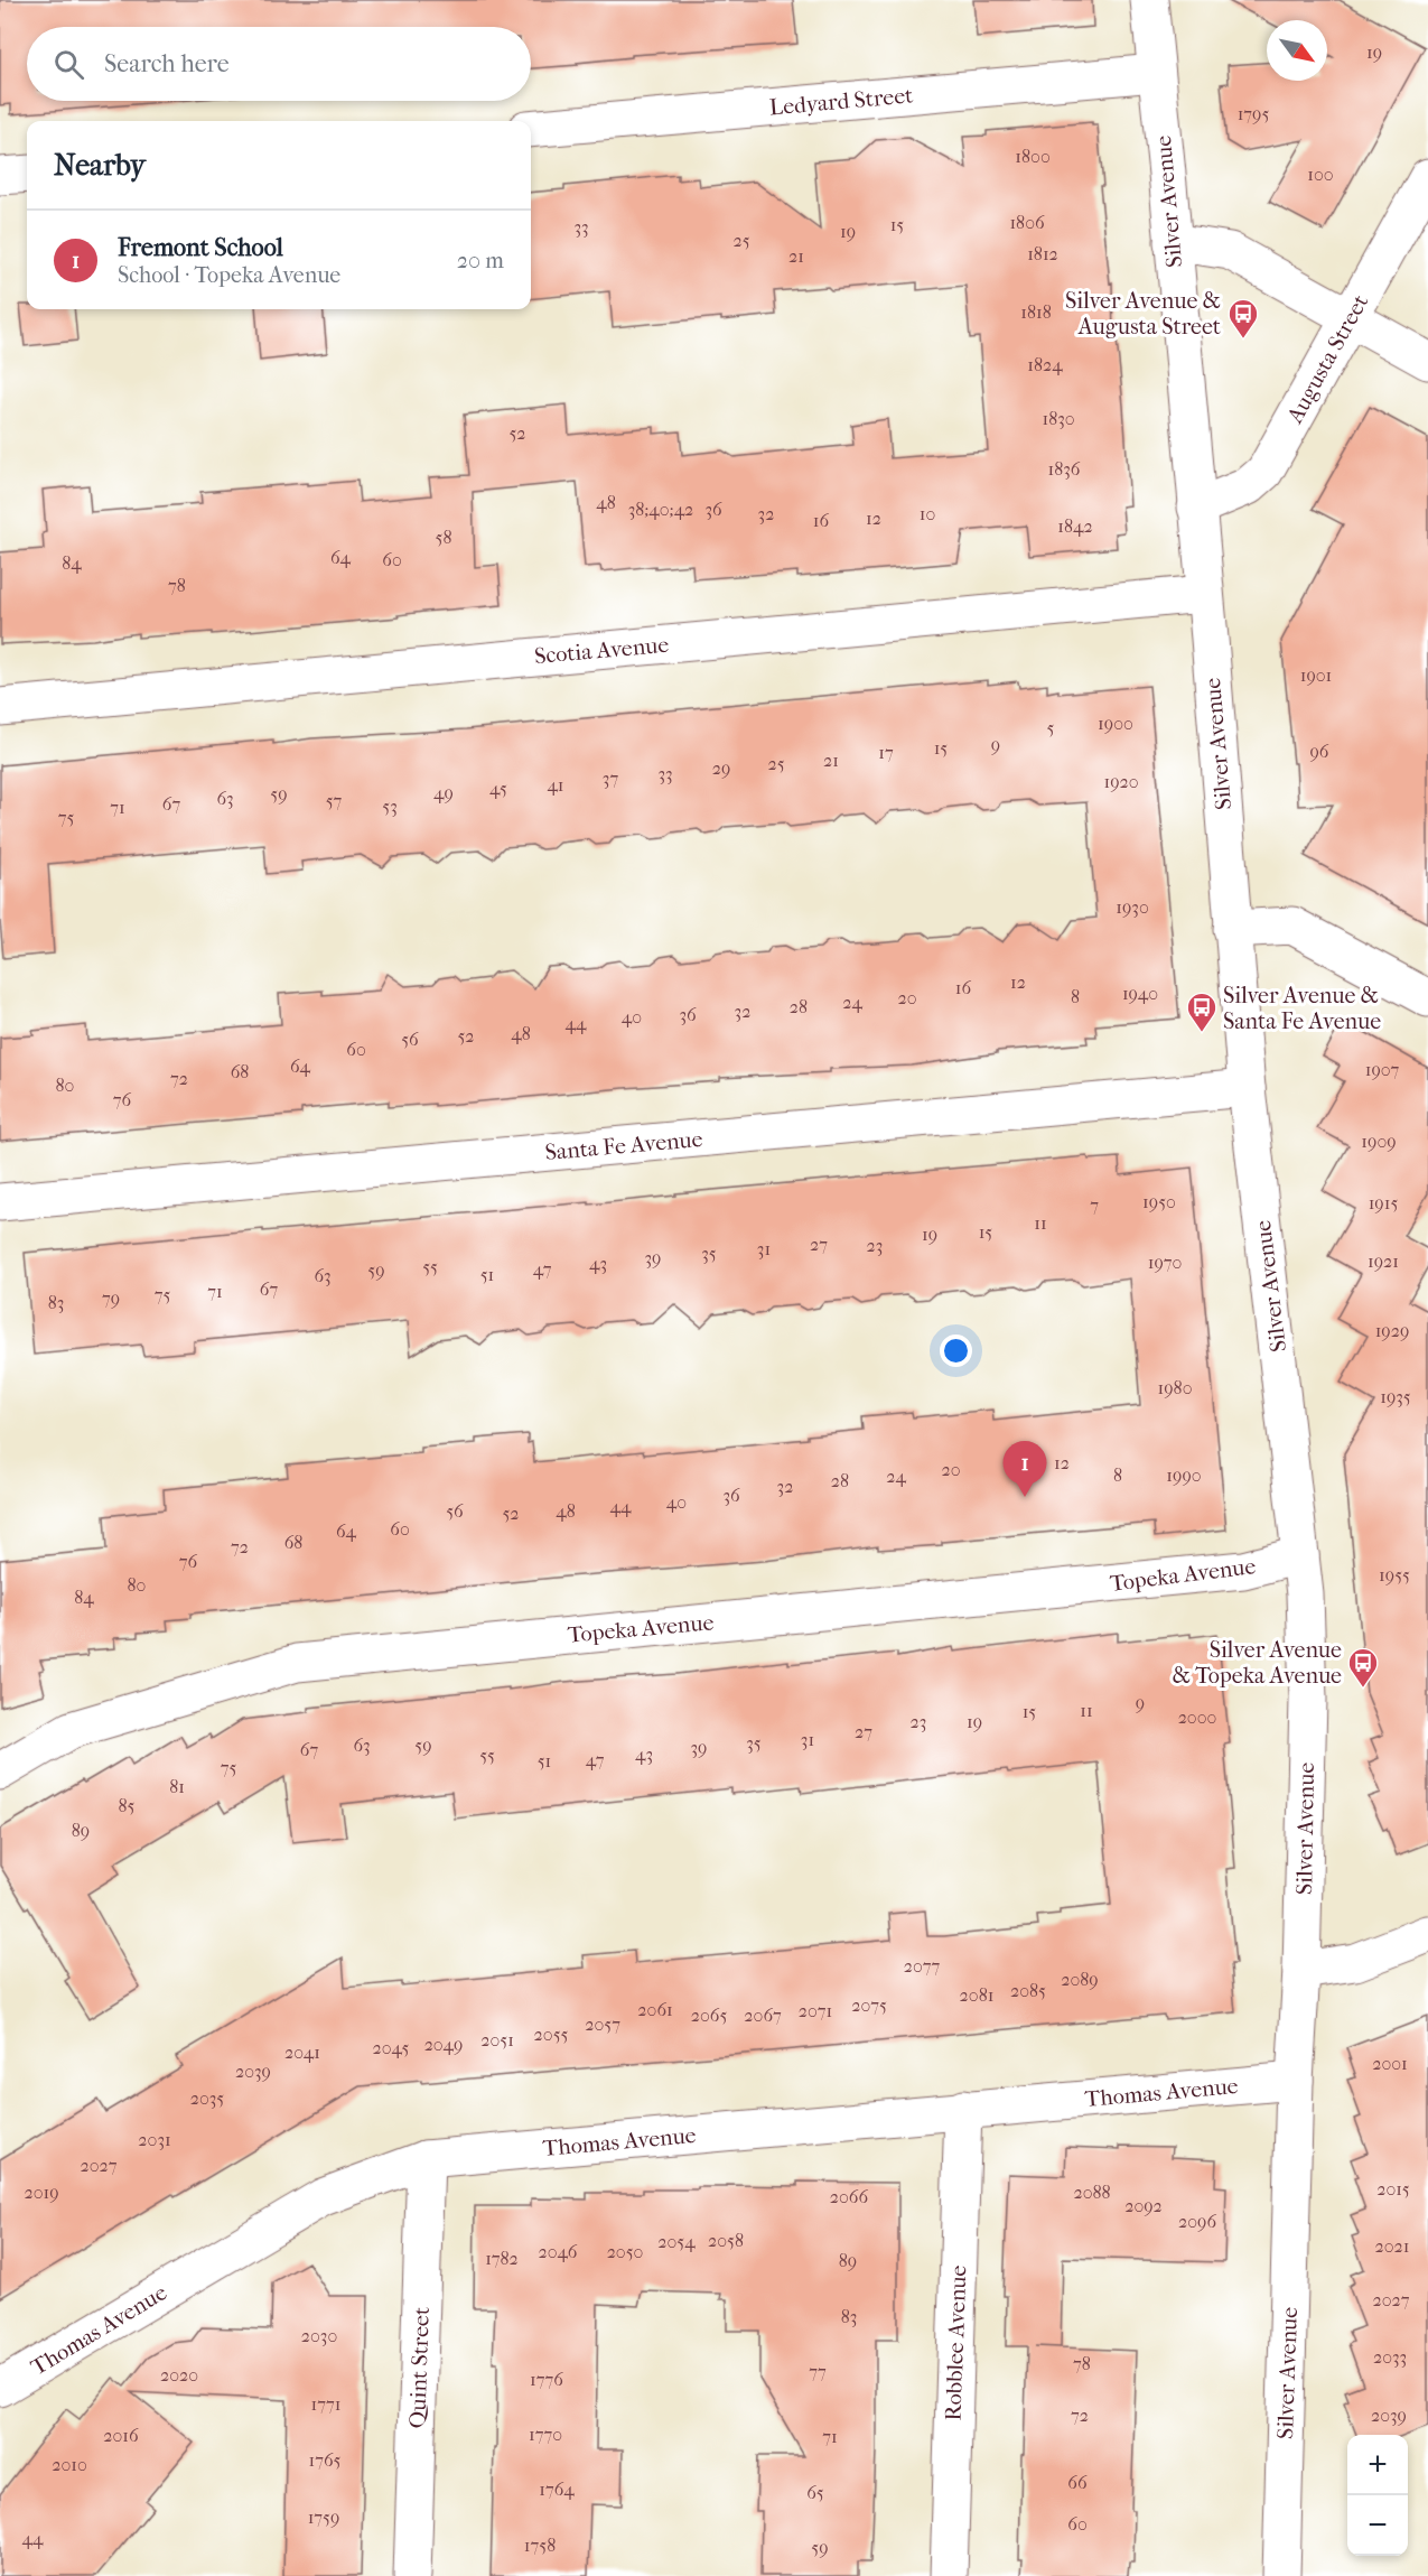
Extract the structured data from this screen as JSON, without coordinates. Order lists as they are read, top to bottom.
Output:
{
  "streets": {
    "street": [
      "Ledyard Street",
      "Silver Avenue",
      "Augusta Street",
      "Scotia Avenue",
      "Santa Fe Avenue",
      "Topeka Avenue",
      "Thomas Avenue",
      "Robblee Avenue",
      "Quint Street"
    ]
  },
  "crossings": [
    ["Ledyard Street", "Silver Avenue"],
    ["Silver Avenue", "Augusta Street"],
    ["Silver Avenue", "Scotia Avenue"],
    ["Silver Avenue", "Santa Fe Avenue"],
    ["Silver Avenue", "Topeka Avenue"],
    ["Silver Avenue", "Thomas Avenue"],
    ["Thomas Avenue", "Robblee Avenue"],
    ["Thomas Avenue", "Quint Street"]
  ],
  "places": {
    "bus stop": ["Silver Avenue & Augusta Street", "Silver Avenue & Santa Fe Avenue", "Silver Avenue & Topeka Avenue"]
  },
  "house_numbers": [
    "19",
    "1795",
    "1800",
    "100",
    "1806",
    "15",
    "33",
    "19",
    "25",
    "1812",
    "21",
    "1818",
    "1824",
    "1830",
    "52",
    "1836",
    "48",
    "38;40;42",
    "36",
    "32",
    "10",
    "12",
    "16",
    "1842",
    "58",
    "64",
    "60",
    "84",
    "78",
    "1901",
    "1900",
    "5",
    "9",
    "15",
    "96",
    "17",
    "21",
    "25",
    "29",
    "33",
    "37",
    "1920",
    "41",
    "45",
    "49",
    "59",
    "63",
    "57",
    "67",
    "53",
    "71",
    "75",
    "1930",
    "12",
    "16",
    "1940",
    "8",
    "20",
    "24",
    "28",
    "32",
    "36",
    "40",
    "44",
    "48",
    "52",
    "56",
    "60",
    "64",
    "1907",
    "68",
    "72",
    "80",
    "76",
    "1909",
    "1950",
    "1915",
    "7",
    "11",
    "15",
    "19",
    "27",
    "23",
    "31",
    "35",
    "39",
    "1921",
    "1970",
    "43",
    "55",
    "47",
    "59",
    "51",
    "63",
    "67",
    "71",
    "75",
    "79",
    "83",
    "1929",
    "1980",
    "1935",
    "12",
    "20",
    "8",
    "1990",
    "24",
    "28",
    "32",
    "36",
    "40",
    "44",
    "56",
    "48",
    "52",
    "60",
    "64",
    "68",
    "72",
    "76",
    "1955",
    "80",
    "84",
    "9",
    "11",
    "15",
    "2000",
    "23",
    "19",
    "27",
    "31",
    "35",
    "63",
    "59",
    "39",
    "67",
    "43",
    "55",
    "47",
    "51",
    "75",
    "81",
    "85",
    "89",
    "2077",
    "2089",
    "2085",
    "2081",
    "2075",
    "2061",
    "2071",
    "2065",
    "2067",
    "2057",
    "2055",
    "2051",
    "2049",
    "2045",
    "2041",
    "2001",
    "2039",
    "2035",
    "2031",
    "2027",
    "2015",
    "2019",
    "2088",
    "2066",
    "2092",
    "2096",
    "2058",
    "2054",
    "2021",
    "2046",
    "2050",
    "1782",
    "89",
    "2027",
    "83",
    "2030",
    "2033",
    "78",
    "77",
    "2020",
    "1776",
    "1771",
    "72",
    "2039",
    "1770",
    "2016",
    "71",
    "1765",
    "2010",
    "66",
    "1764",
    "65",
    "1759",
    "60",
    "44",
    "1758",
    "59"
  ],
  "north": "bottom right",
  "page": {
    "search": "Search here",
    "heading": "Nearby",
    "list": [
      {
        "mark": "1",
        "name": "Fremont School",
        "note": "School · Topeka Avenue",
        "value": "20 m"
      }
    ],
    "pins": "1",
    "map_buttons": ["+", "−"]
  }
}
